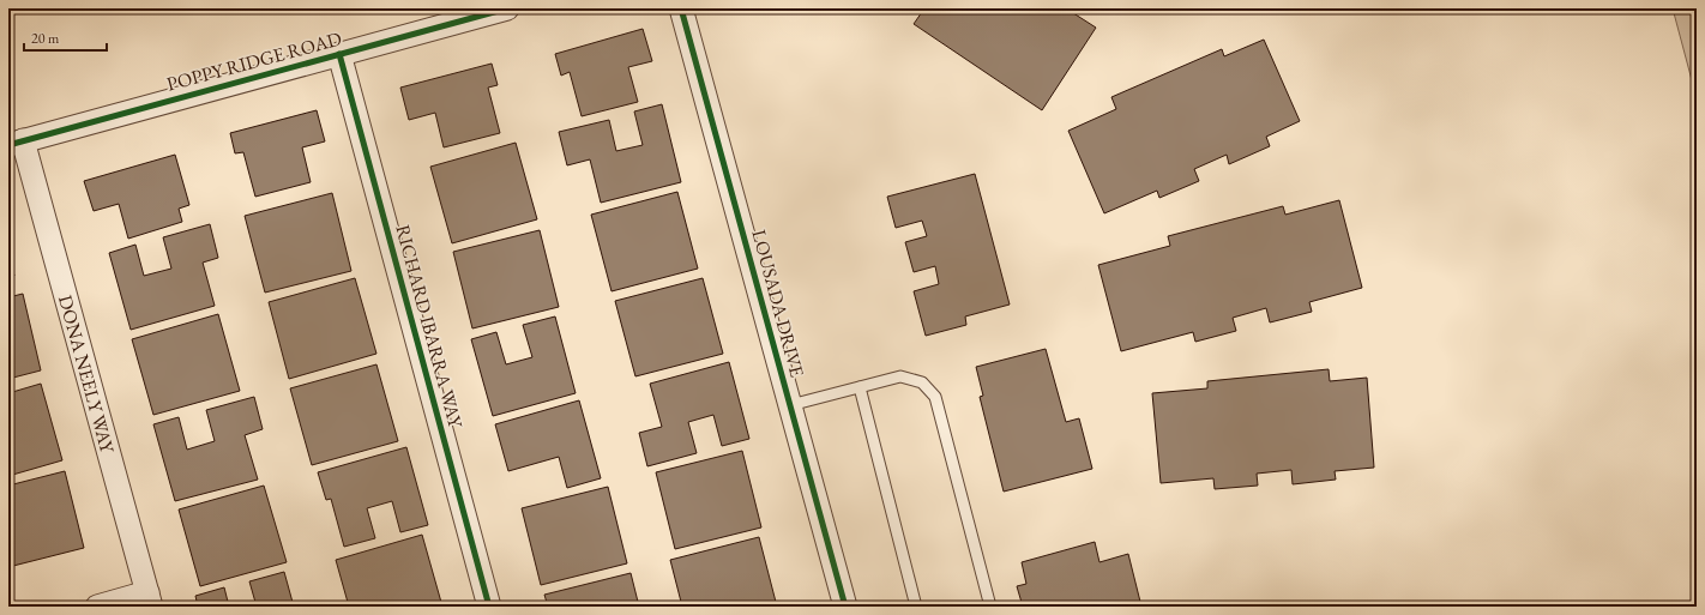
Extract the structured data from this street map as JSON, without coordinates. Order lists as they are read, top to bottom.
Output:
{
  "streets": {
    "street": [
      "POPPY RIDGE ROAD",
      "LOUSADA DRIVE",
      "RICHARD IBARRA WAY",
      "DONA NEELY WAY"
    ]
  },
  "crossings": [
    ["POPPY RIDGE ROAD", "RICHARD IBARRA WAY"],
    ["POPPY RIDGE ROAD", "DONA NEELY WAY"]
  ],
  "scale_bar": "20 m"
}
